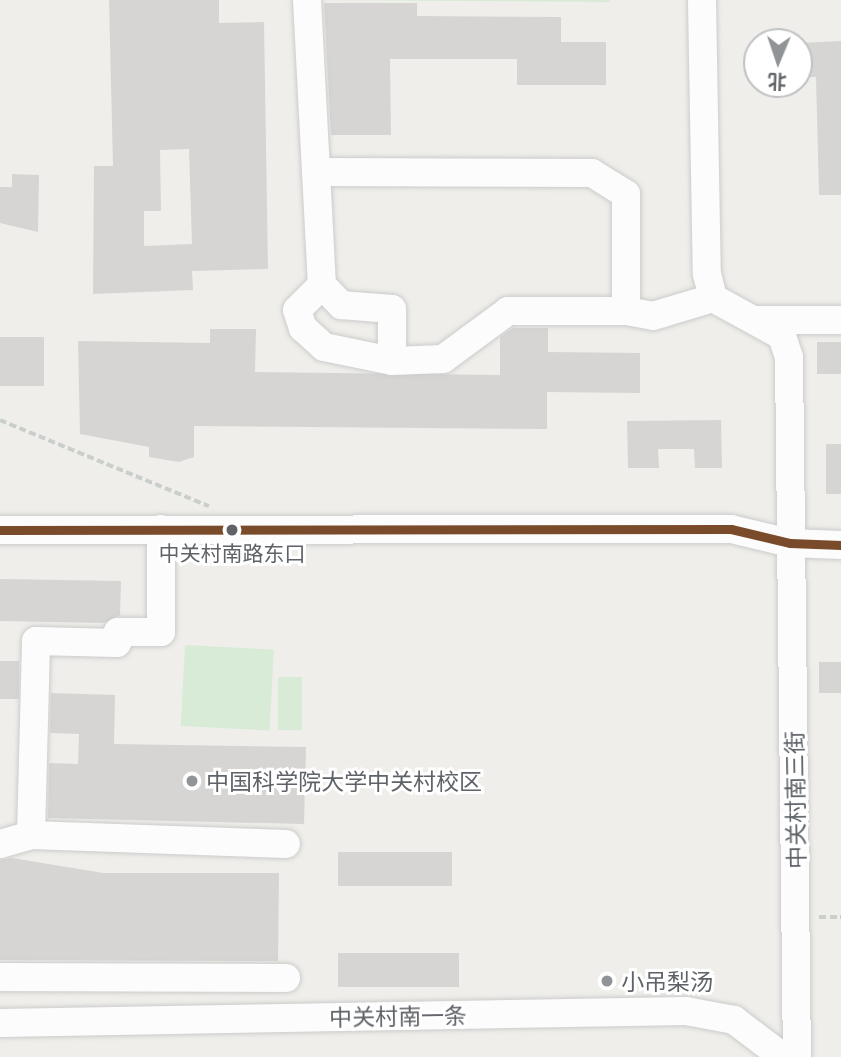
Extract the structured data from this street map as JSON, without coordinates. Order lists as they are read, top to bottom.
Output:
{
  "streets": {
    "street": ["中关村南三街", "中关村南一条"]
  },
  "places": ["中关村南路东口", "中国科学院大学中关村校区", "小吊梨汤"],
  "north": "bottom"
}
